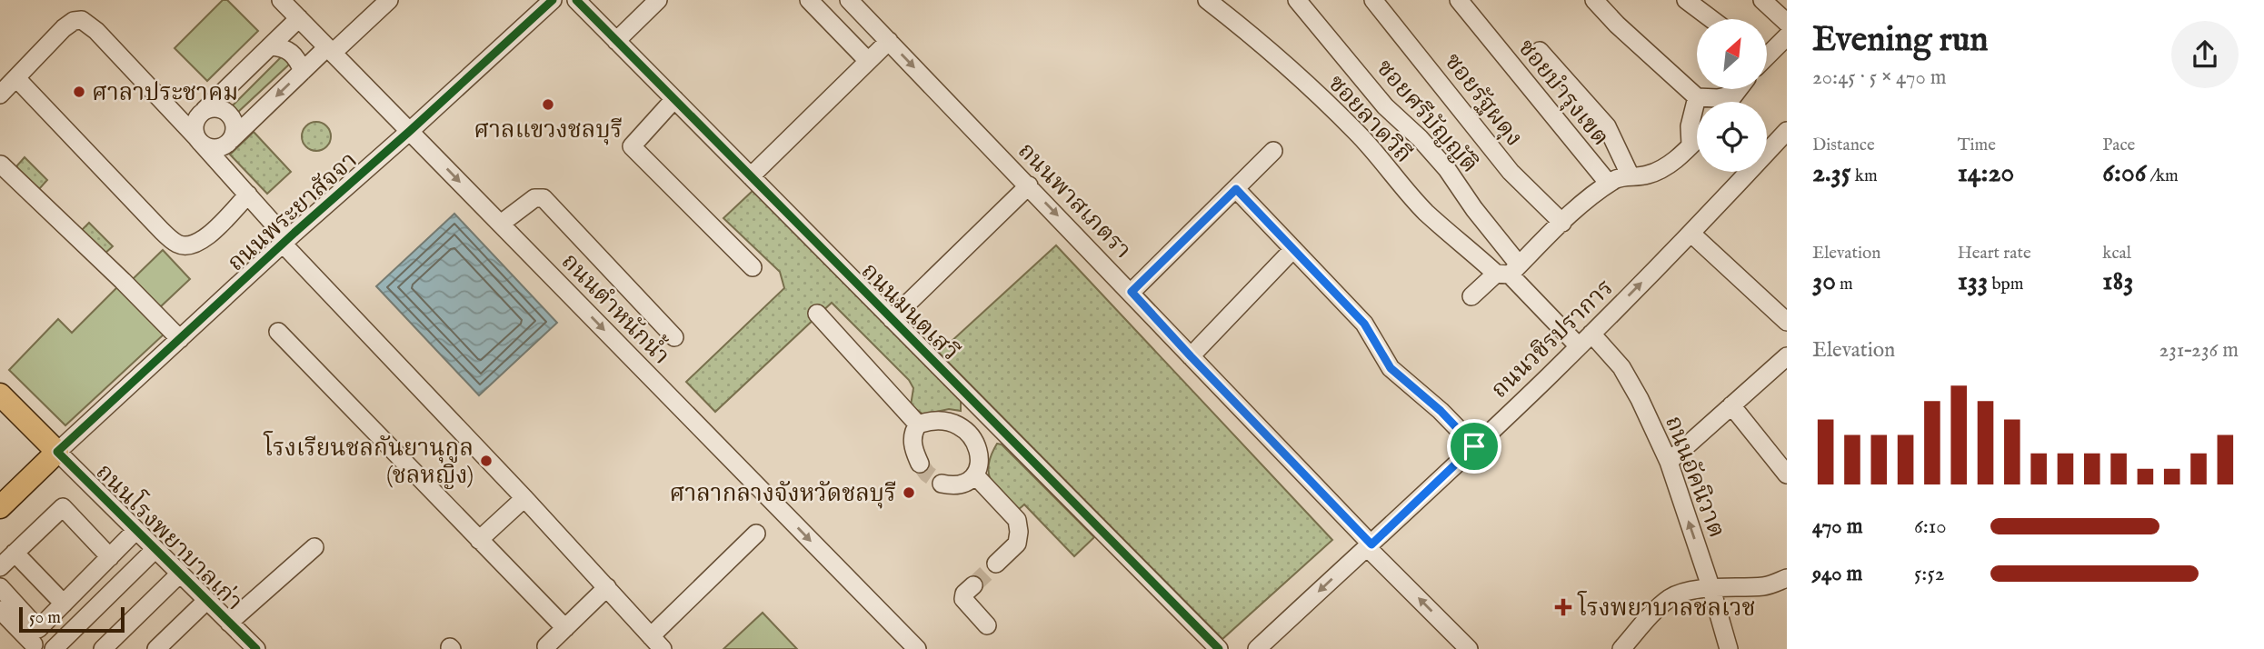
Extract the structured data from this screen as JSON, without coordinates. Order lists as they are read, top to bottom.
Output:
{
  "streets": {
    "main road": ["ถนนพระยาสัจจา", "ถนนโรงพยาบาลเก่า"],
    "street": [
      "ซอยบำรุงเขต",
      "ซอยรัฐผดุง",
      "ซอยศรีบัญญัติ",
      "ซอยลาดวิถี",
      "ถนนพาสเภตรา",
      "ถนนตำหนักน้ำ",
      "ถนนมนตเสวี",
      "ถนนวชิรปราการ",
      "ถนนอัคนิวาต"
    ]
  },
  "crossings": [
    ["ซอยศรีบัญญัติ", "ซอยลาดวิถี"],
    ["ซอยลาดวิถี", "ถนนวชิรปราการ"],
    ["ถนนพาสเภตรา", "ถนนวชิรปราการ"],
    ["ถนนพระยาสัจจา", "ถนนตำหนักน้ำ"],
    ["ถนนพระยาสัจจา", "ถนนโรงพยาบาลเก่า"],
    ["ถนนวชิรปราการ", "ถนนอัคนิวาต"]
  ],
  "one_way": ["ถนนตำหนักน้ำ"],
  "places": {
    "other": [
      "ศาลาประชาคม",
      "ศาลแขวงชลบุรี",
      "โรงเรียนชลกันยานุกูล (ชลหญิง)",
      "ศาลากลางจังหวัดชลบุรี"
    ],
    "health": ["โรงพยาบาลชลเวช"]
  },
  "scale_bar": "50 m",
  "north": "top right",
  "page": {
    "heading": ["Evening run", "20:45 · 5 × 470 m"],
    "stats": [
      ["Distance", "2.35 km"],
      ["Time", "14:20"],
      ["Pace", "6:06 /km"],
      ["Elevation", "30 m"],
      ["Heart rate", "133 bpm"],
      ["kcal", "183"]
    ],
    "chart": ["Elevation", "231–236 m"],
    "list": [
      {
        "name": "470 m",
        "note": "6:10"
      },
      {
        "name": "940 m",
        "note": "5:52"
      }
    ],
    "scale": "50 m"
  }
}
